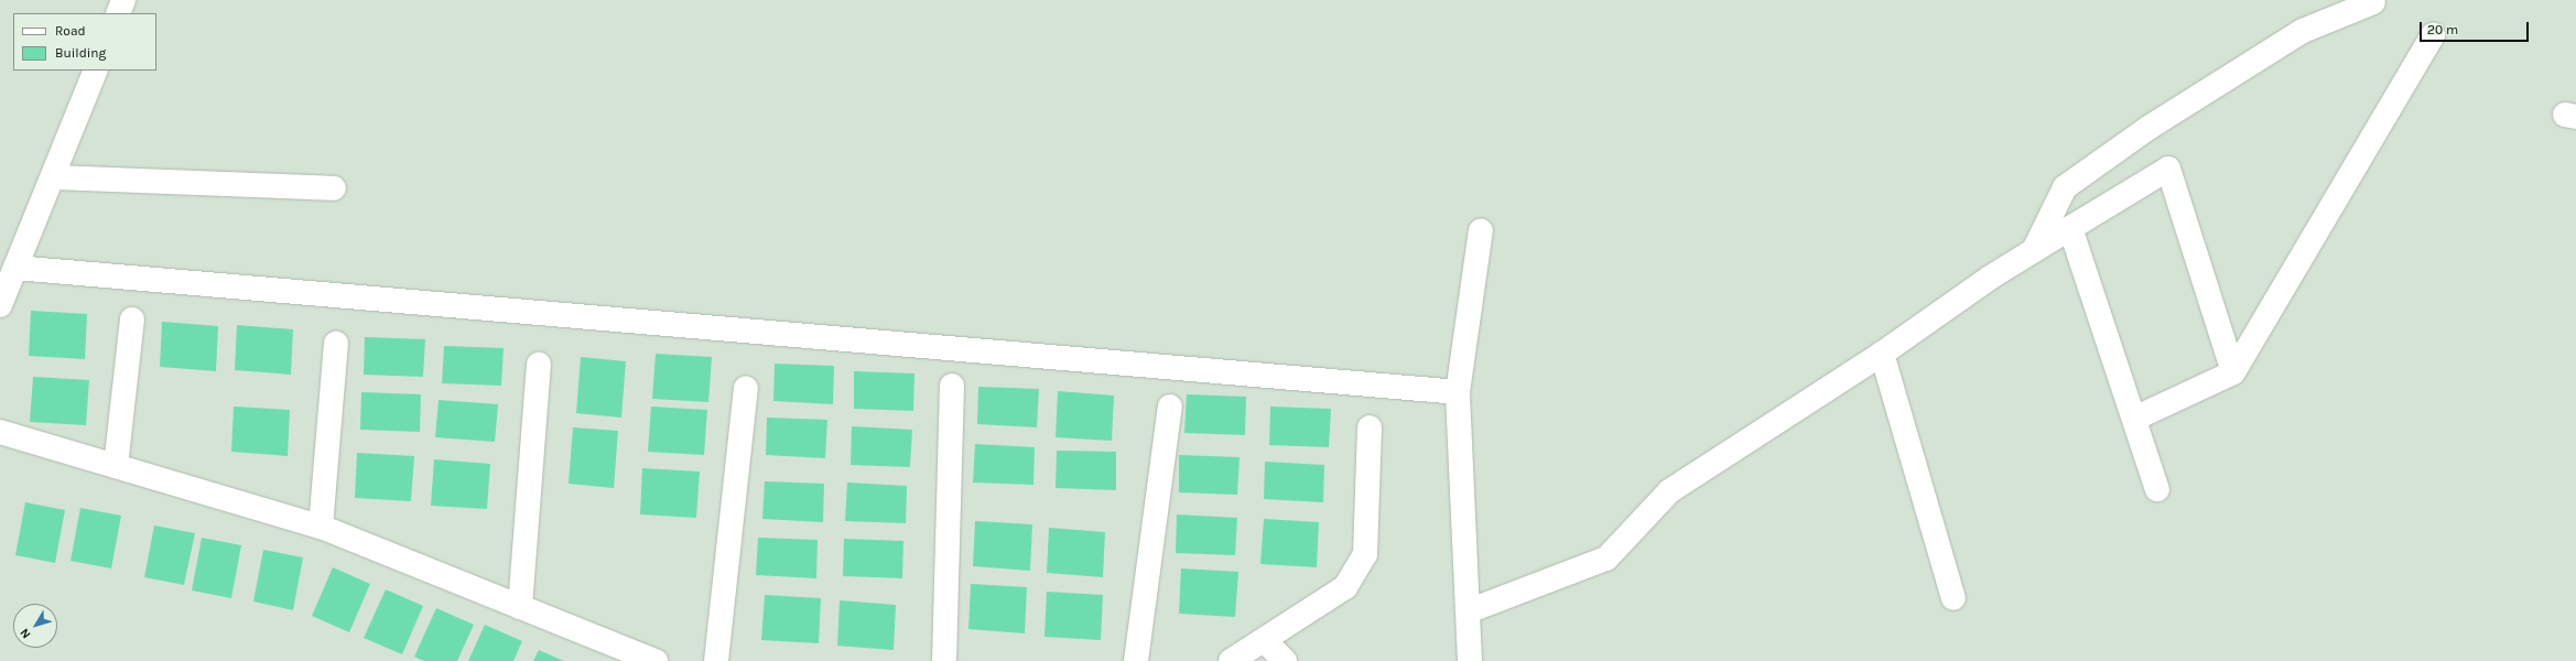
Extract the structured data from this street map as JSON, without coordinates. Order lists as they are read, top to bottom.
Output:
{
  "legend": ["Road", "Building"],
  "scale_bar": "20 m",
  "north": "bottom left"
}
